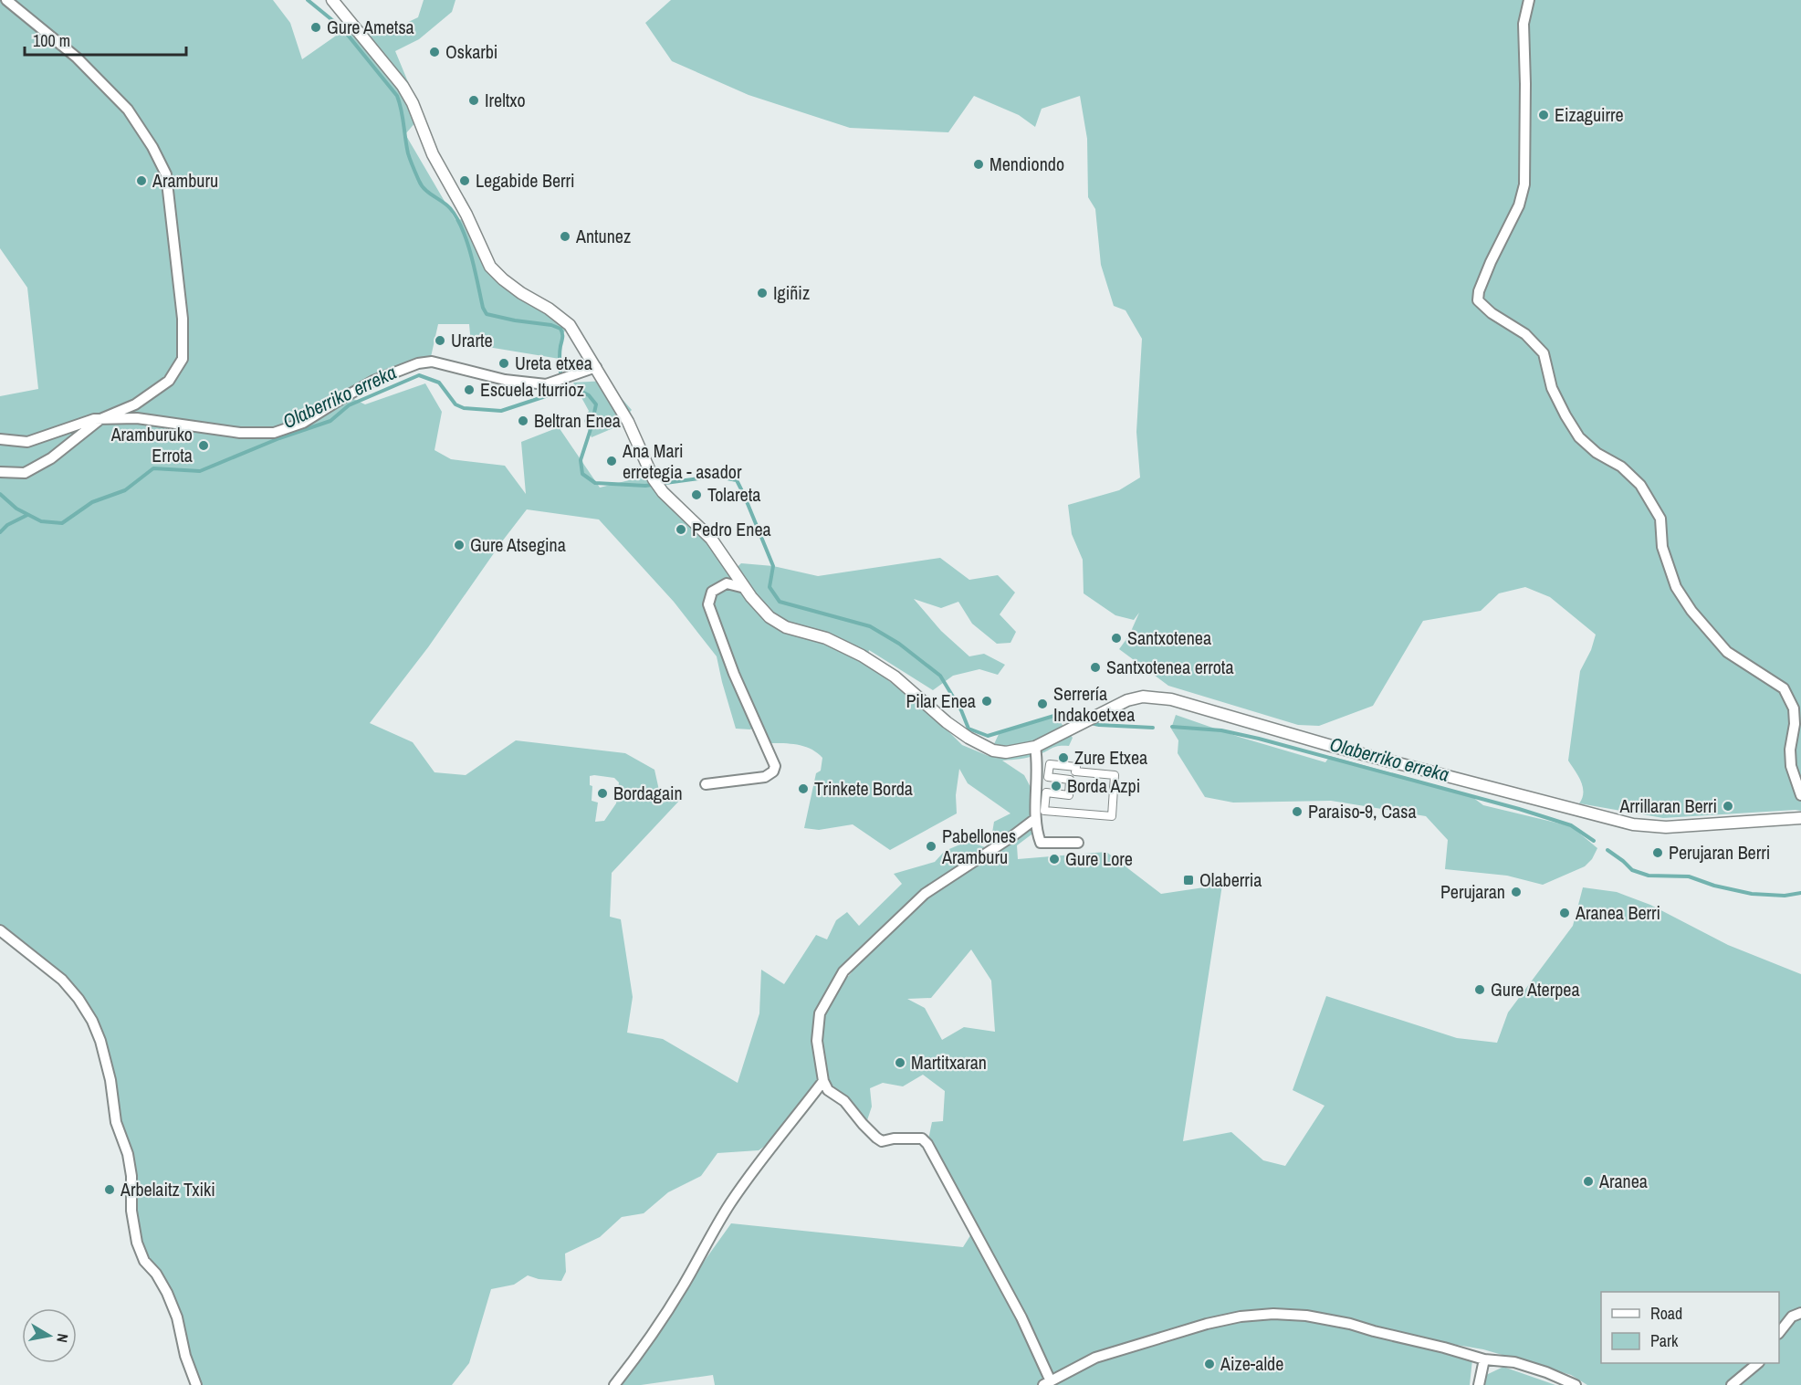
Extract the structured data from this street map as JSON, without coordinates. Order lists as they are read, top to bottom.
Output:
{
  "water": ["Olaberriko erreka"],
  "places": {
    "other": [
      "Gure Ametsa",
      "Oskarbi",
      "Ireltxo",
      "Eizaguirre",
      "Mendiondo",
      "Aramburu",
      "Legabide Berri",
      "Antunez",
      "Igiñiz",
      "Urarte",
      "Ureta etxea",
      "Escuela Iturrioz",
      "Beltran Enea",
      "Aramburuko Errota",
      "Ana Mari erretegia - asador",
      "Tolareta",
      "Pedro Enea",
      "Gure Atsegina",
      "Santxotenea",
      "Santxotenea errota",
      "Pilar Enea",
      "Serrería Indakoetxea",
      "Zure Etxea",
      "Borda Azpi",
      "Trinkete Borda",
      "Bordagain",
      "Arrillaran Berri",
      "Paraiso-9, Casa",
      "Pabellones Aramburu",
      "Perujaran Berri",
      "Gure Lore",
      "Perujaran",
      "Aranea Berri",
      "Gure Aterpea",
      "Martitxaran",
      "Aranea",
      "Arbelaitz Txiki",
      "Aize-alde"
    ],
    "transit": ["Olaberria"]
  },
  "legend": ["Road", "Park"],
  "scale_bar": "100 m",
  "north": "right"
}
